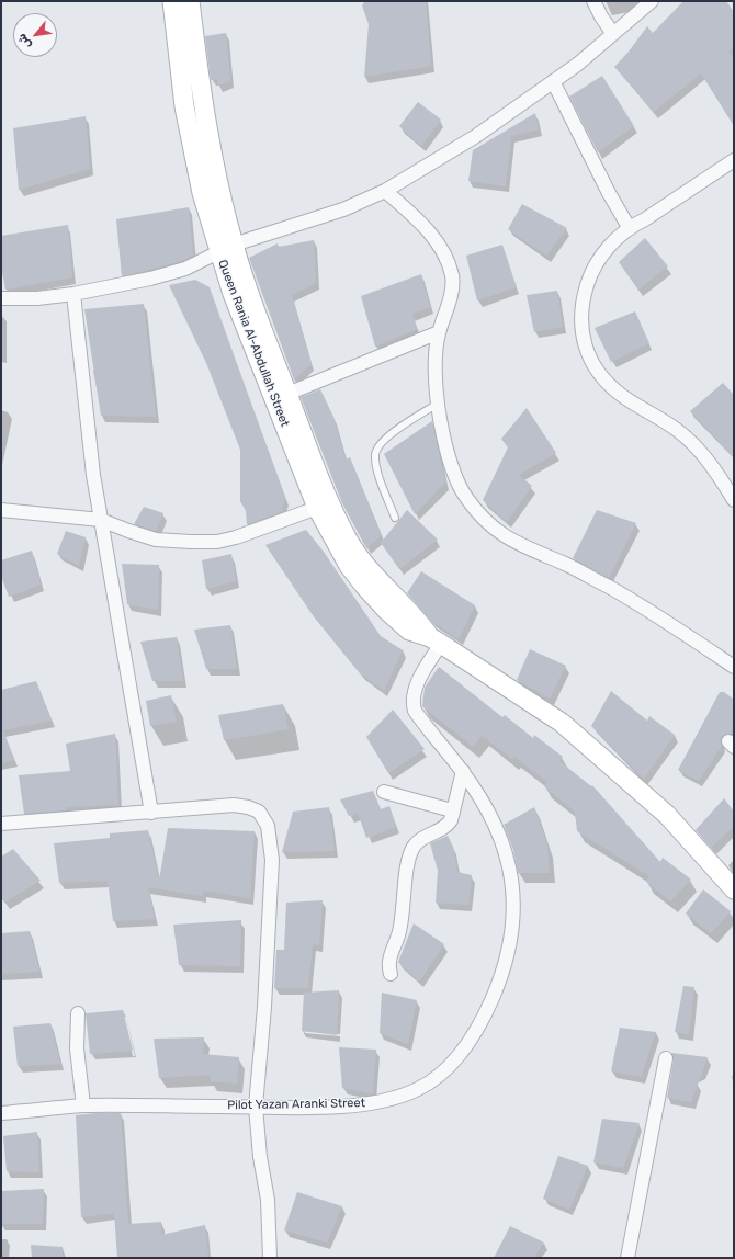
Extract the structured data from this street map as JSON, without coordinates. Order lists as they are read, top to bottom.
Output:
{
  "streets": {
    "main road": ["Queen Rania Al-Abdullah Street"],
    "street": ["Pilot Yazan Aranki Street"]
  },
  "crossings": [
    ["Queen Rania Al-Abdullah Street", "Pilot Yazan Aranki Street"]
  ],
  "north": "bottom left"
}
